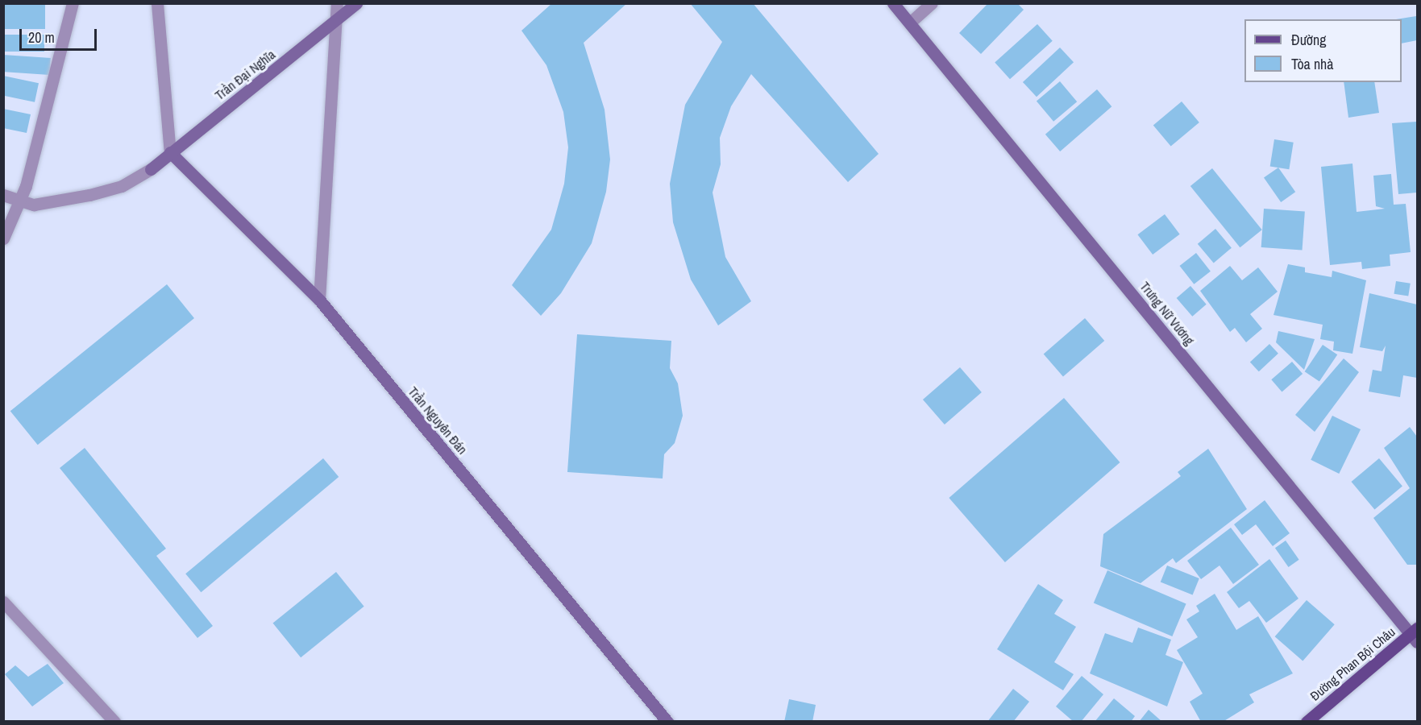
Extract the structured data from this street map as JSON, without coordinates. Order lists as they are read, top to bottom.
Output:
{
  "streets": {
    "main road": ["Đường Phan Bội Châu"],
    "street": ["Trần Đại Nghĩa", "Trưng Nữ Vương", "Trần Nguyên Đán"]
  },
  "crossings": [
    ["Trần Đại Nghĩa", "Trần Nguyên Đán"],
    ["Trưng Nữ Vương", "Đường Phan Bội Châu"]
  ],
  "legend": ["Đường", "Tòa nhà"],
  "scale_bar": "20 m"
}
